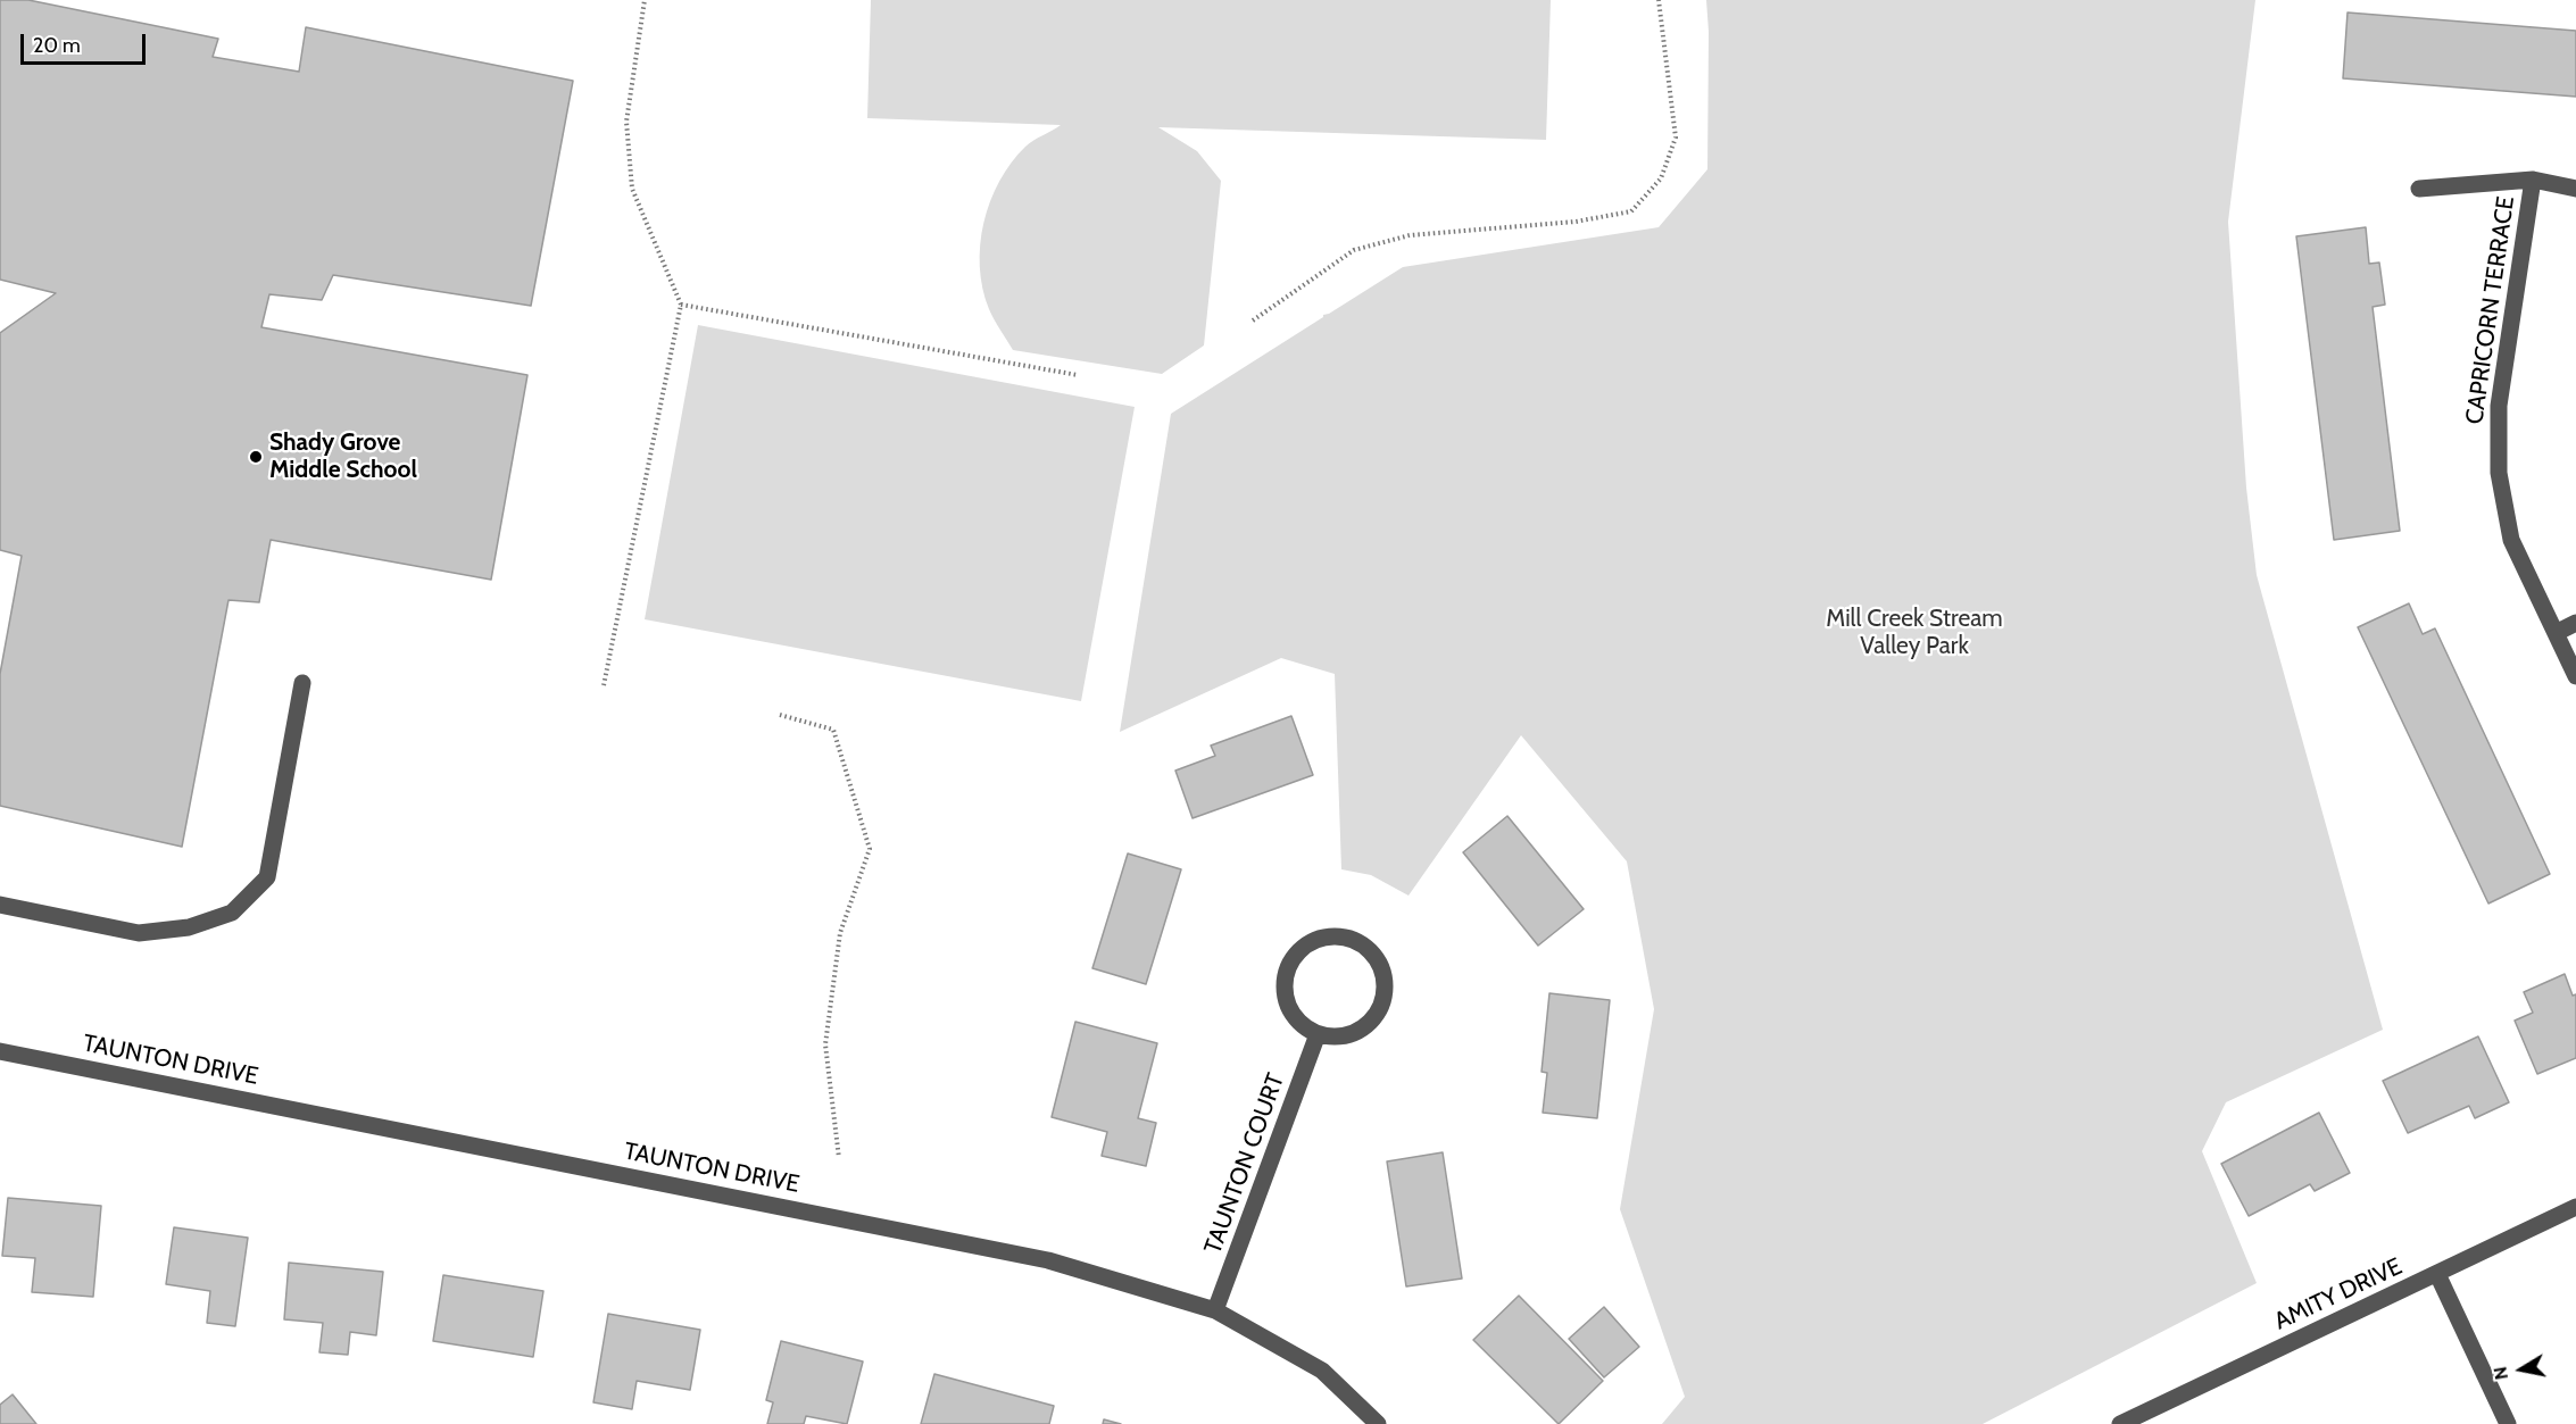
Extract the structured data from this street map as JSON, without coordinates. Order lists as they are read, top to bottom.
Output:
{
  "streets": {
    "street": [
      "CAPRICORN TERRACE",
      "TAUNTON DRIVE",
      "TAUNTON COURT",
      "AMITY DRIVE"
    ]
  },
  "crossings": [
    ["TAUNTON DRIVE", "TAUNTON COURT"]
  ],
  "parks": ["Mill Creek Stream Valley Park"],
  "places": ["Shady Grove Middle School"],
  "scale_bar": "20 m",
  "north": "left"
}
